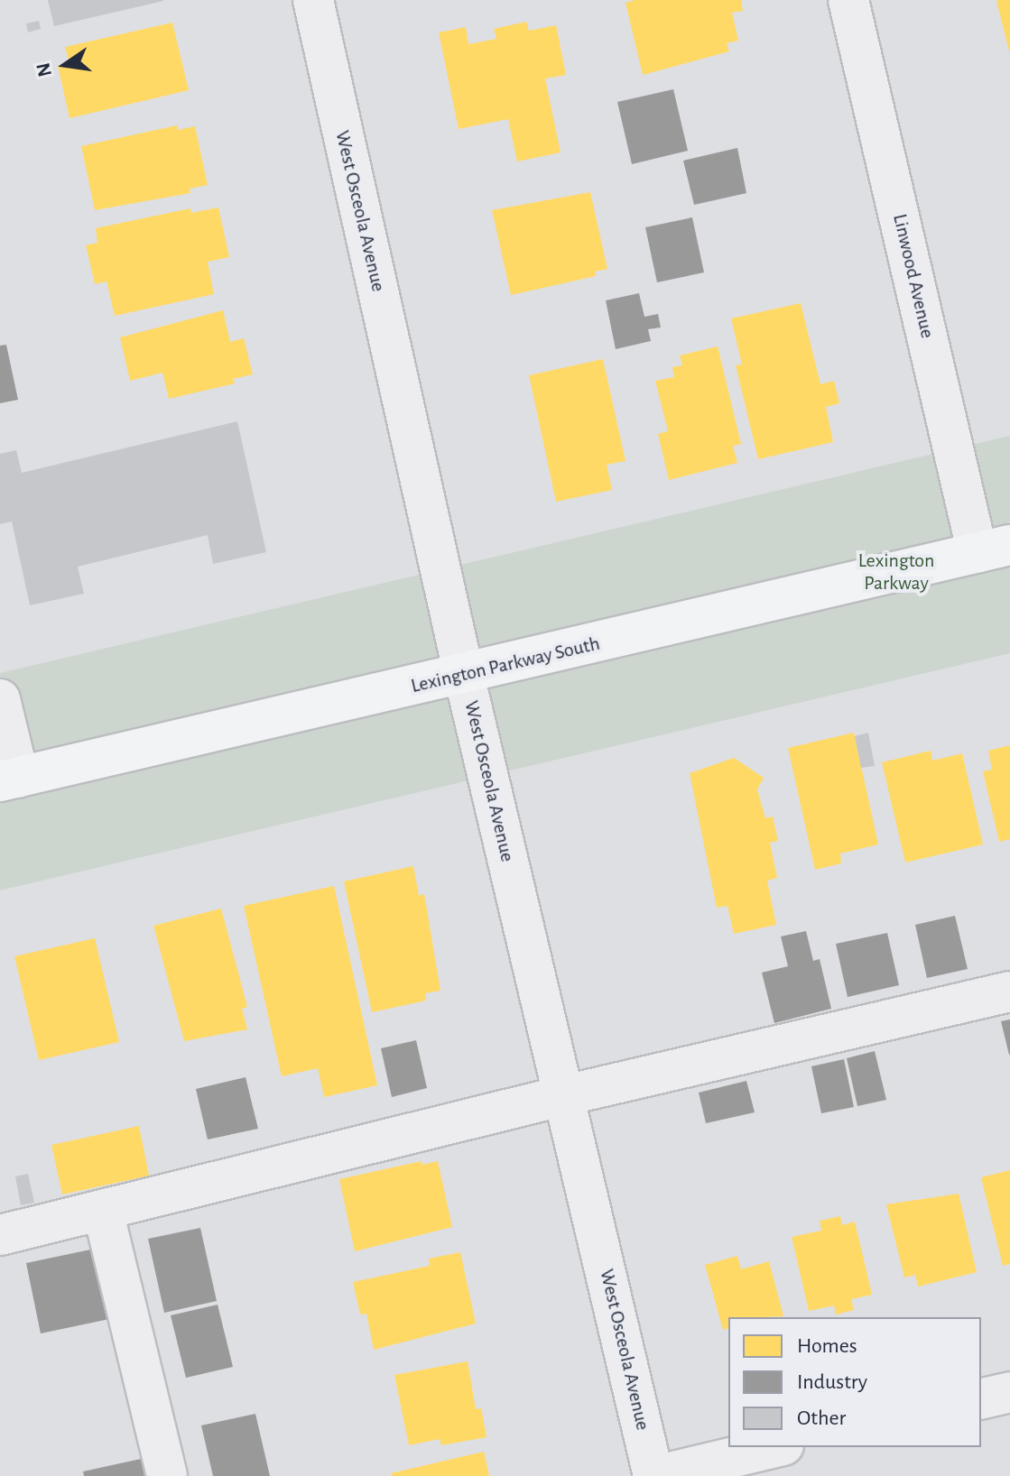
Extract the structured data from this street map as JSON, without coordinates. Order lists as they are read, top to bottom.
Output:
{
  "streets": {
    "main road": ["Lexington Parkway South"],
    "street": ["West Osceola Avenue", "Linwood Avenue"]
  },
  "crossings": [
    ["West Osceola Avenue", "Lexington Parkway South"],
    ["Linwood Avenue", "Lexington Parkway South"]
  ],
  "parks": ["Lexington Parkway"],
  "legend": ["Homes", "Industry", "Other"],
  "north": "left"
}
